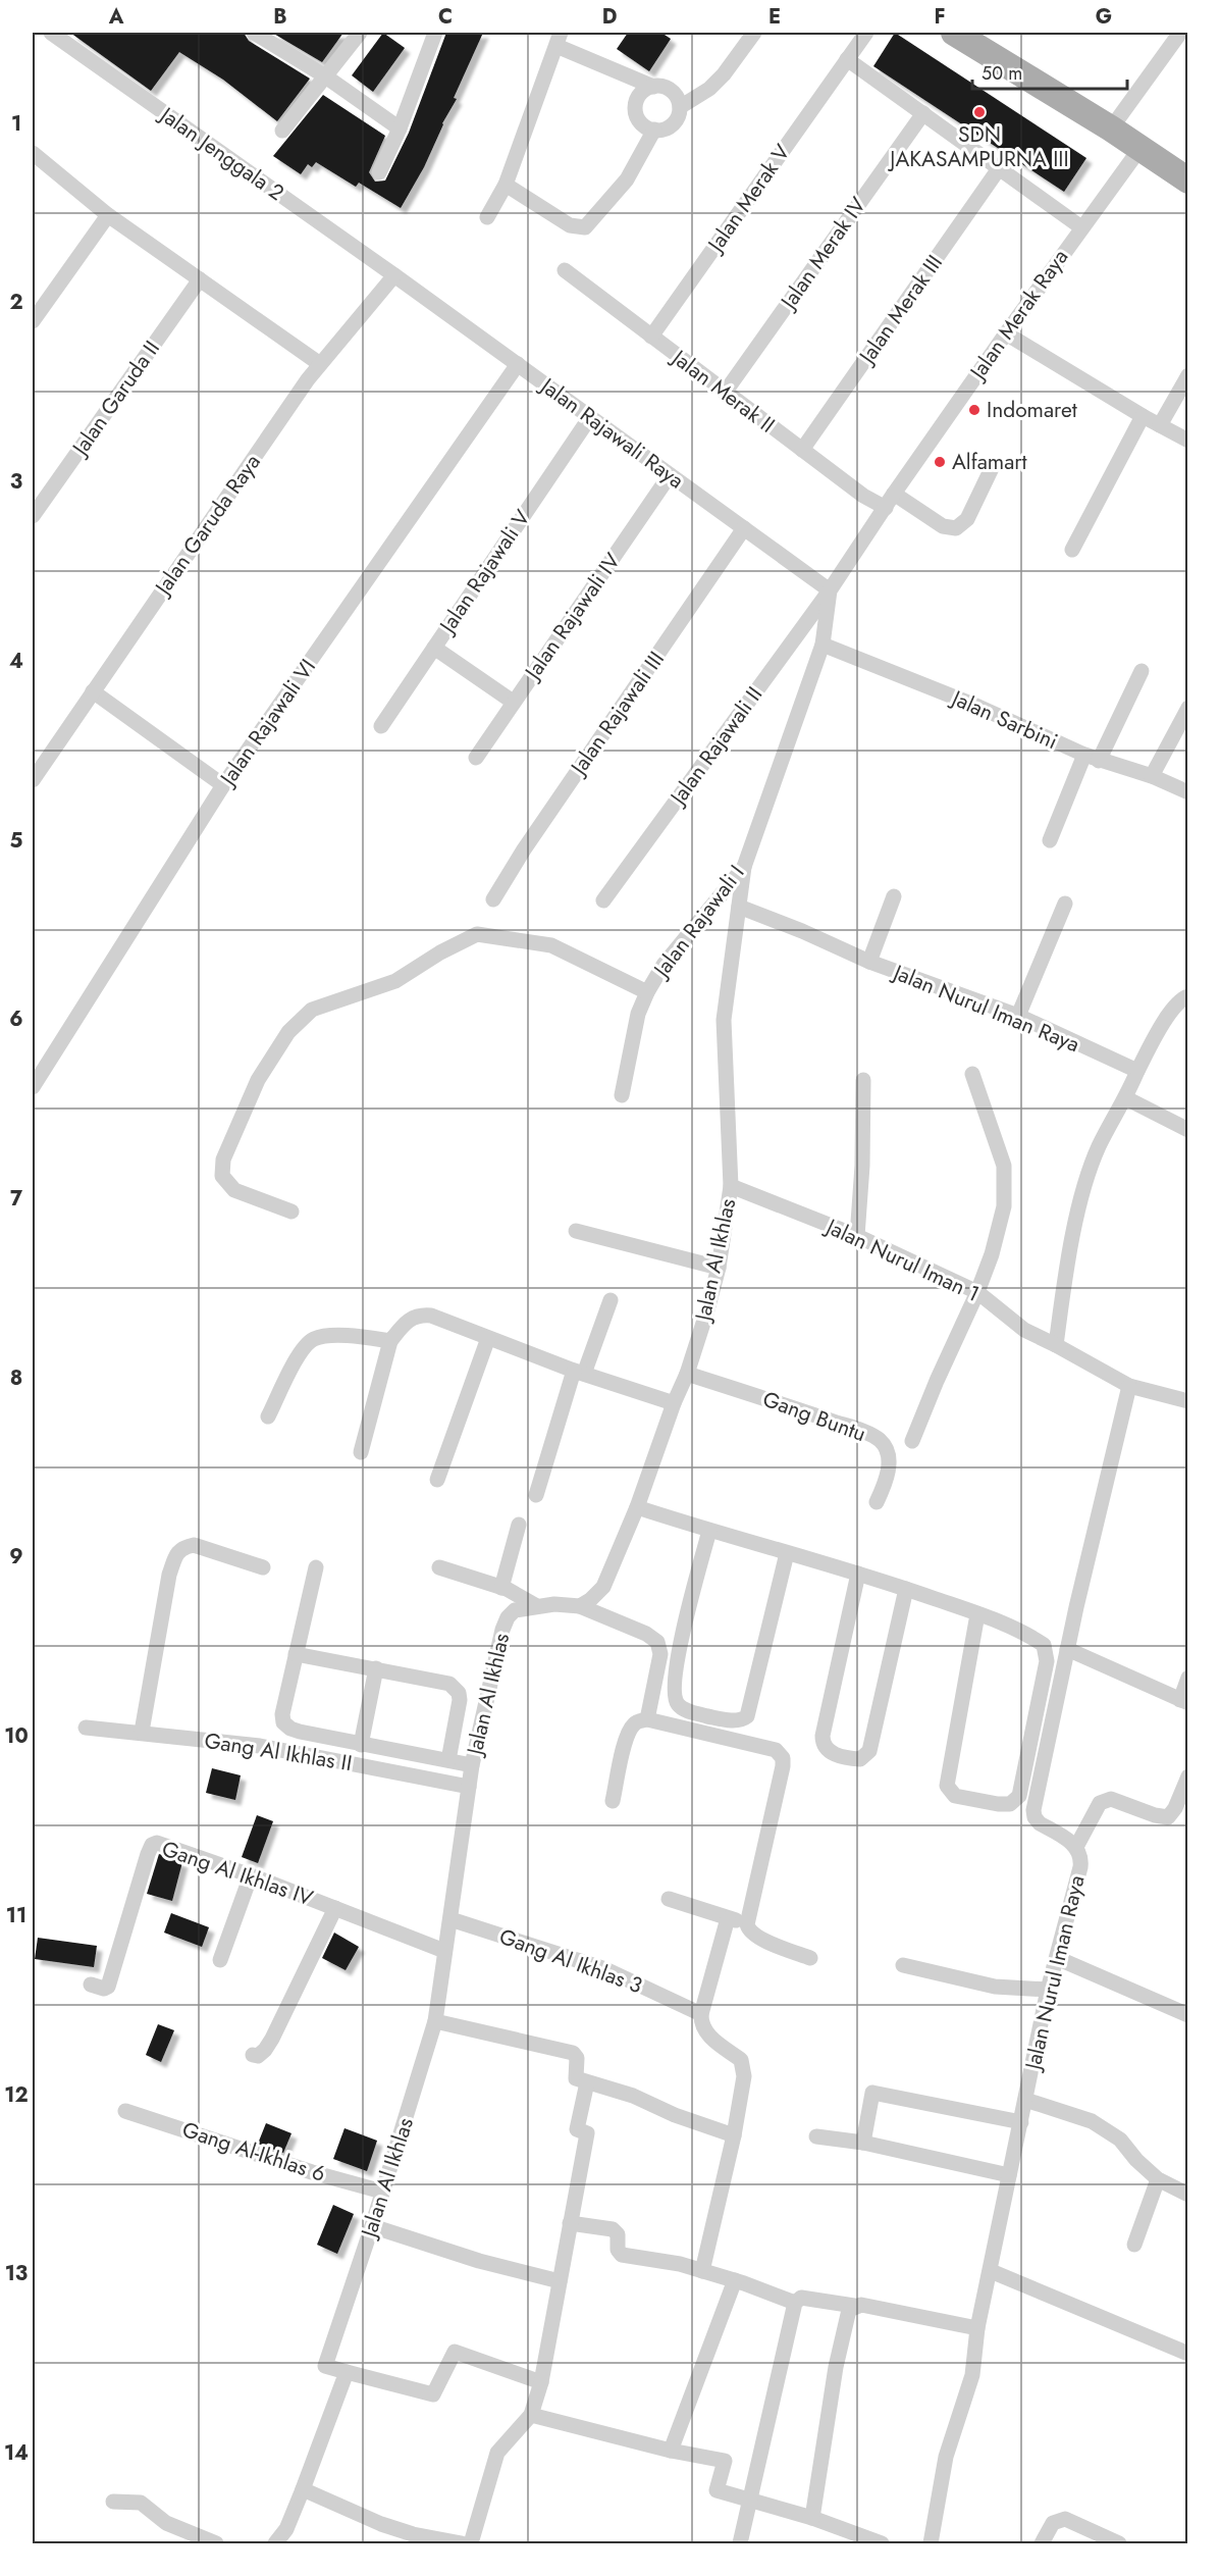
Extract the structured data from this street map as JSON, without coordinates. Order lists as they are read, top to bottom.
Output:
{
  "streets": {
    "street": [
      "Jalan Jenggala 2",
      "Jalan Merak V",
      "Jalan Merak IV",
      "Jalan Merak III",
      "Jalan Merak Raya",
      "Jalan Merak II",
      "Jalan Garuda II",
      "Jalan Rajawali Raya",
      "Jalan Garuda Raya",
      "Jalan Rajawali V",
      "Jalan Rajawali IV",
      "Jalan Rajawali III",
      "Jalan Sarbini",
      "Jalan Rajawali VI",
      "Jalan Rajawali II",
      "Jalan Rajawali I",
      "Jalan Nurul Iman Raya",
      "Jalan Al Ikhlas",
      "Jalan Nurul Iman 1",
      "Gang Buntu",
      "Gang Al Ikhlas II",
      "Gang Al Ikhlas IV",
      "Gang Al Ikhlas 3",
      "Gang Al-Ikhlas 6"
    ]
  },
  "crossings": [
    ["Jalan Jenggala 2", "Jalan Rajawali Raya"],
    ["Jalan Jenggala 2", "Jalan Garuda Raya"],
    ["Jalan Merak V", "Jalan Merak II"],
    ["Jalan Merak IV", "Jalan Merak II"],
    ["Jalan Merak III", "Jalan Merak II"],
    ["Jalan Merak Raya", "Jalan Merak II"],
    ["Jalan Merak Raya", "Jalan Rajawali Raya"],
    ["Jalan Merak Raya", "Jalan Sarbini"],
    ["Jalan Merak Raya", "Jalan Rajawali II"],
    ["Jalan Merak Raya", "Jalan Rajawali I"],
    ["Jalan Rajawali Raya", "Jalan Garuda Raya"],
    ["Jalan Rajawali Raya", "Jalan Rajawali V"],
    ["Jalan Rajawali Raya", "Jalan Rajawali IV"],
    ["Jalan Rajawali Raya", "Jalan Rajawali III"],
    ["Jalan Rajawali Raya", "Jalan Rajawali VI"],
    ["Jalan Rajawali Raya", "Jalan Rajawali II"],
    ["Jalan Sarbini", "Jalan Rajawali I"],
    ["Jalan Rajawali I", "Jalan Al Ikhlas"],
    ["Jalan Nurul Iman Raya", "Jalan Al Ikhlas"],
    ["Jalan Nurul Iman Raya", "Jalan Nurul Iman 1"],
    ["Jalan Al Ikhlas", "Jalan Nurul Iman 1"],
    ["Jalan Al Ikhlas", "Gang Buntu"],
    ["Jalan Al Ikhlas", "Gang Al Ikhlas II"],
    ["Jalan Al Ikhlas", "Gang Al Ikhlas IV"],
    ["Jalan Al Ikhlas", "Gang Al Ikhlas 3"],
    ["Jalan Al Ikhlas", "Gang Al-Ikhlas 6"]
  ],
  "places": ["SDN JAKASAMPURNA III", "Indomaret", "Alfamart"],
  "scale_bar": "50 m",
  "grid": {
    "columns": [
      "A",
      "B",
      "C",
      "D",
      "E",
      "F",
      "G"
    ],
    "rows": [
      "1",
      "2",
      "3",
      "4",
      "5",
      "6",
      "7",
      "8",
      "9",
      "10",
      "11",
      "12",
      "13",
      "14"
    ]
  }
}
